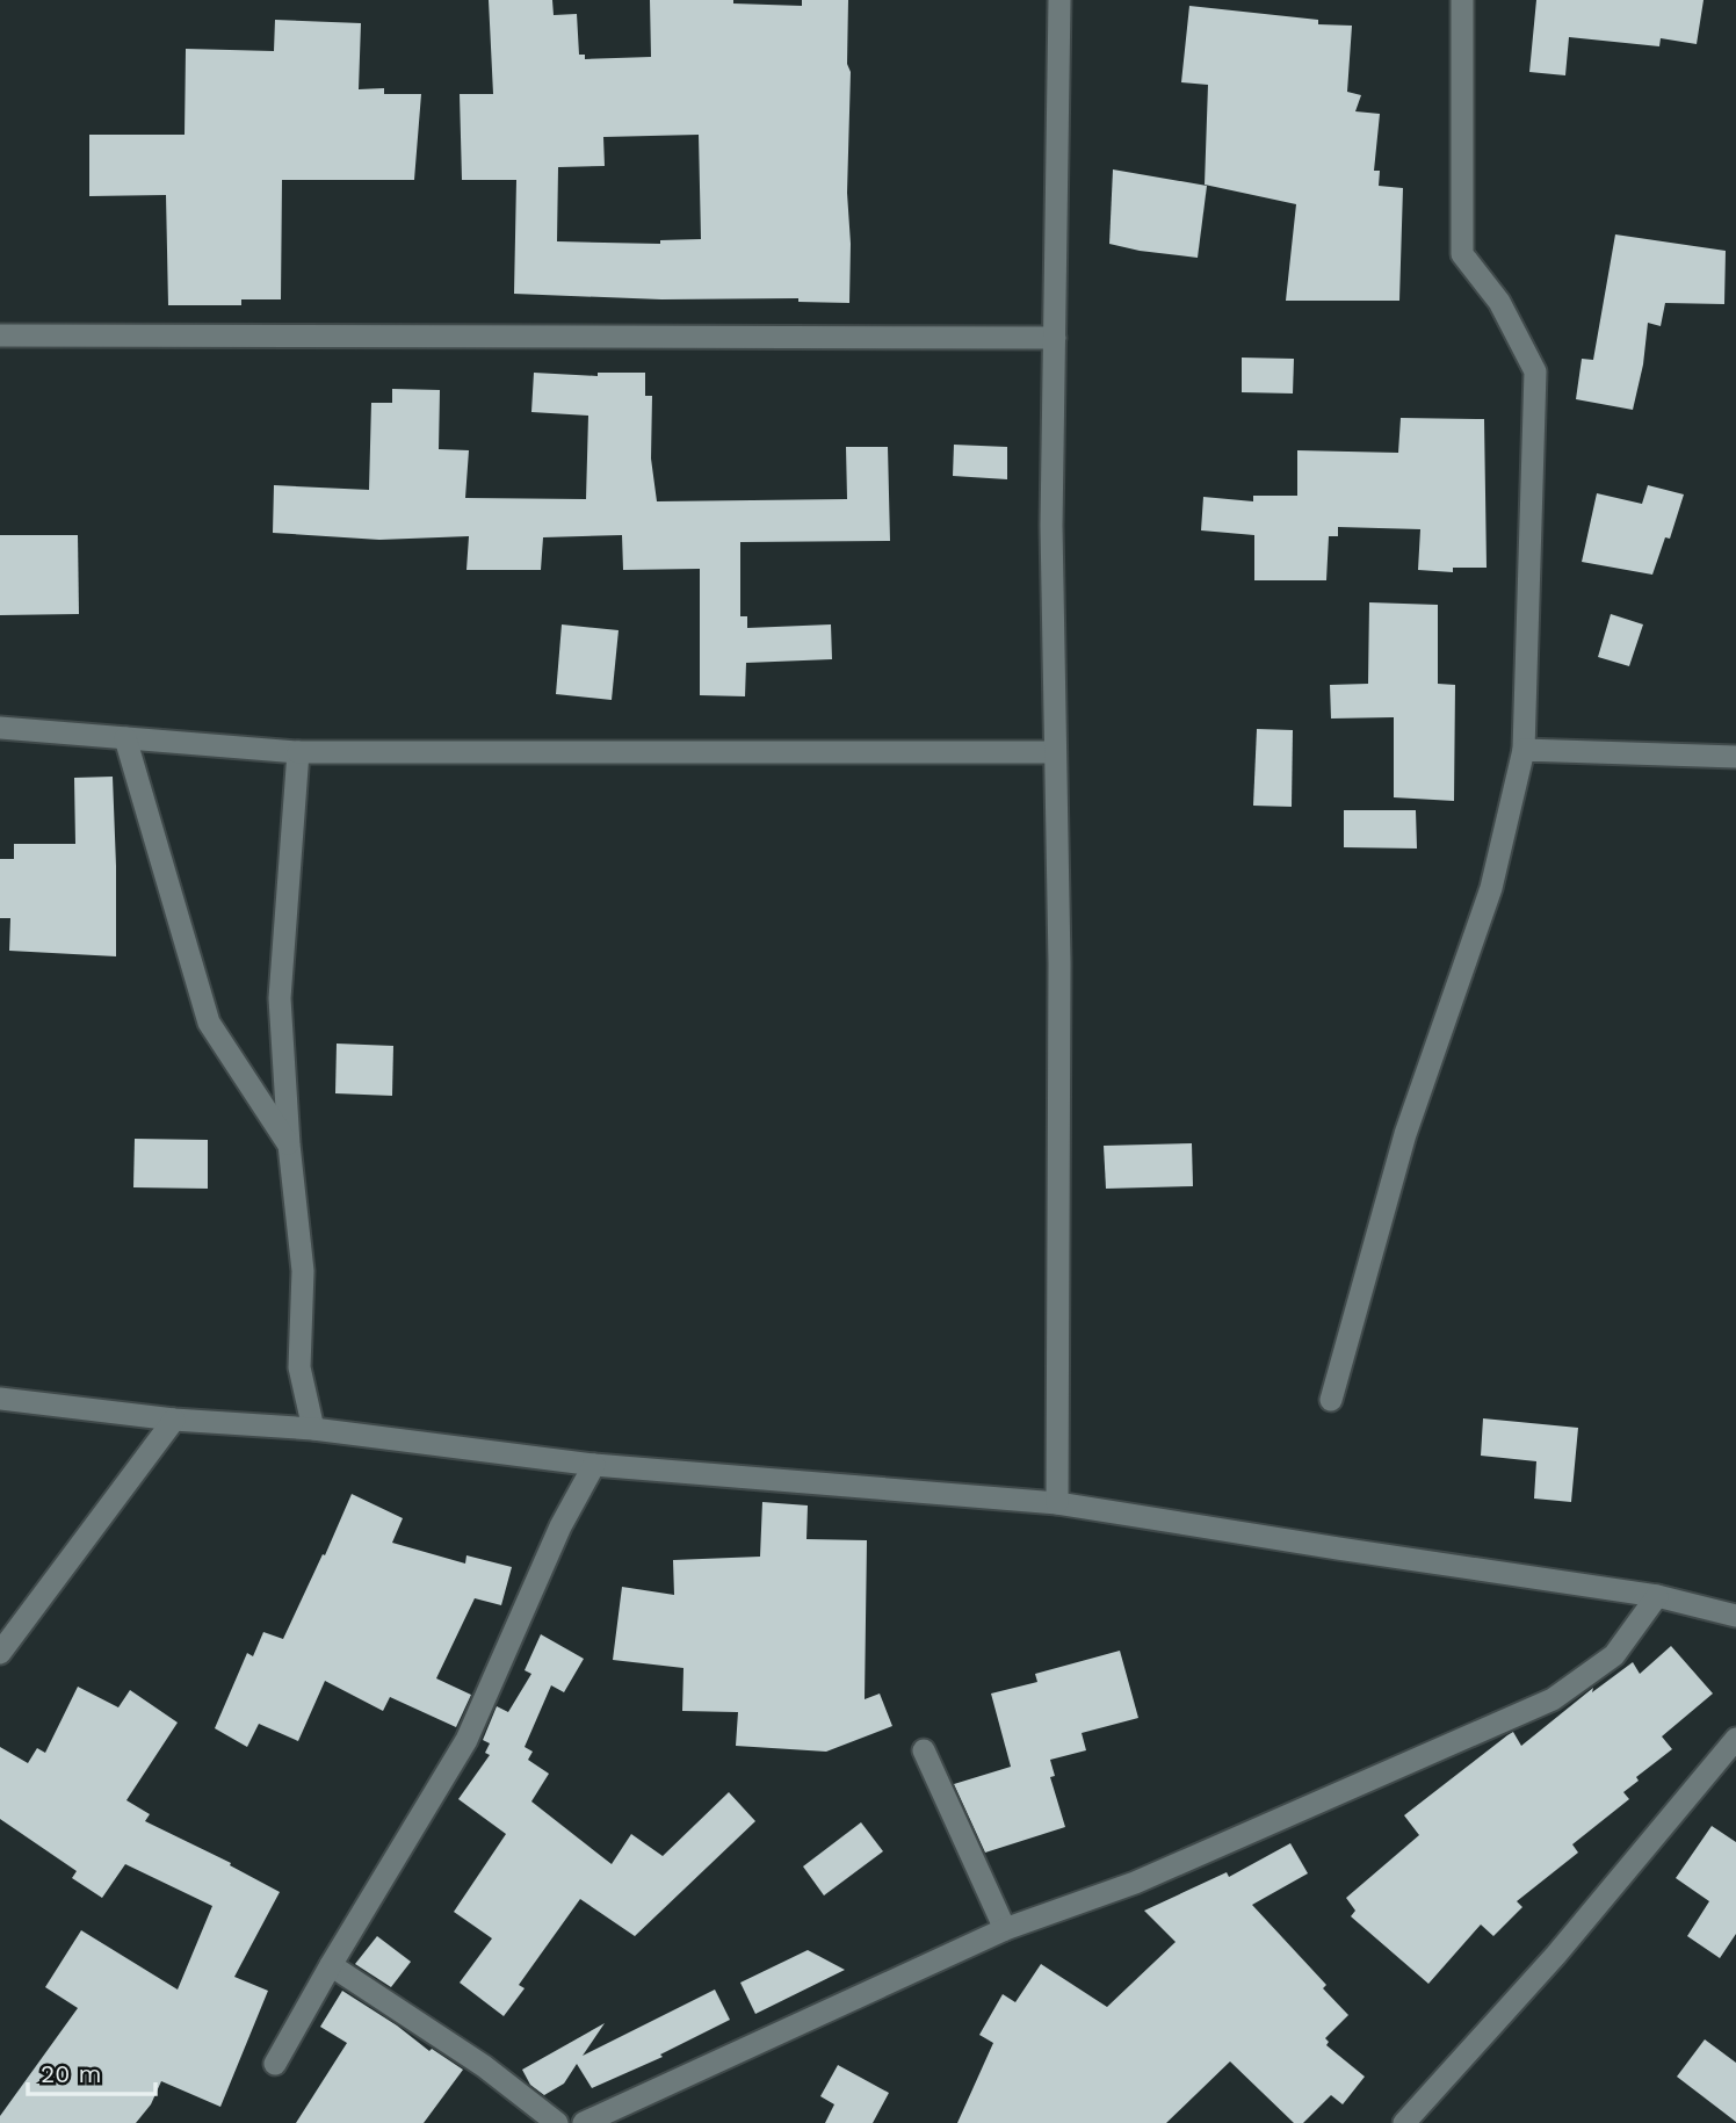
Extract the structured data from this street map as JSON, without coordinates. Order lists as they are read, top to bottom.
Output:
{
  "scale_bar": "20 m"
}
